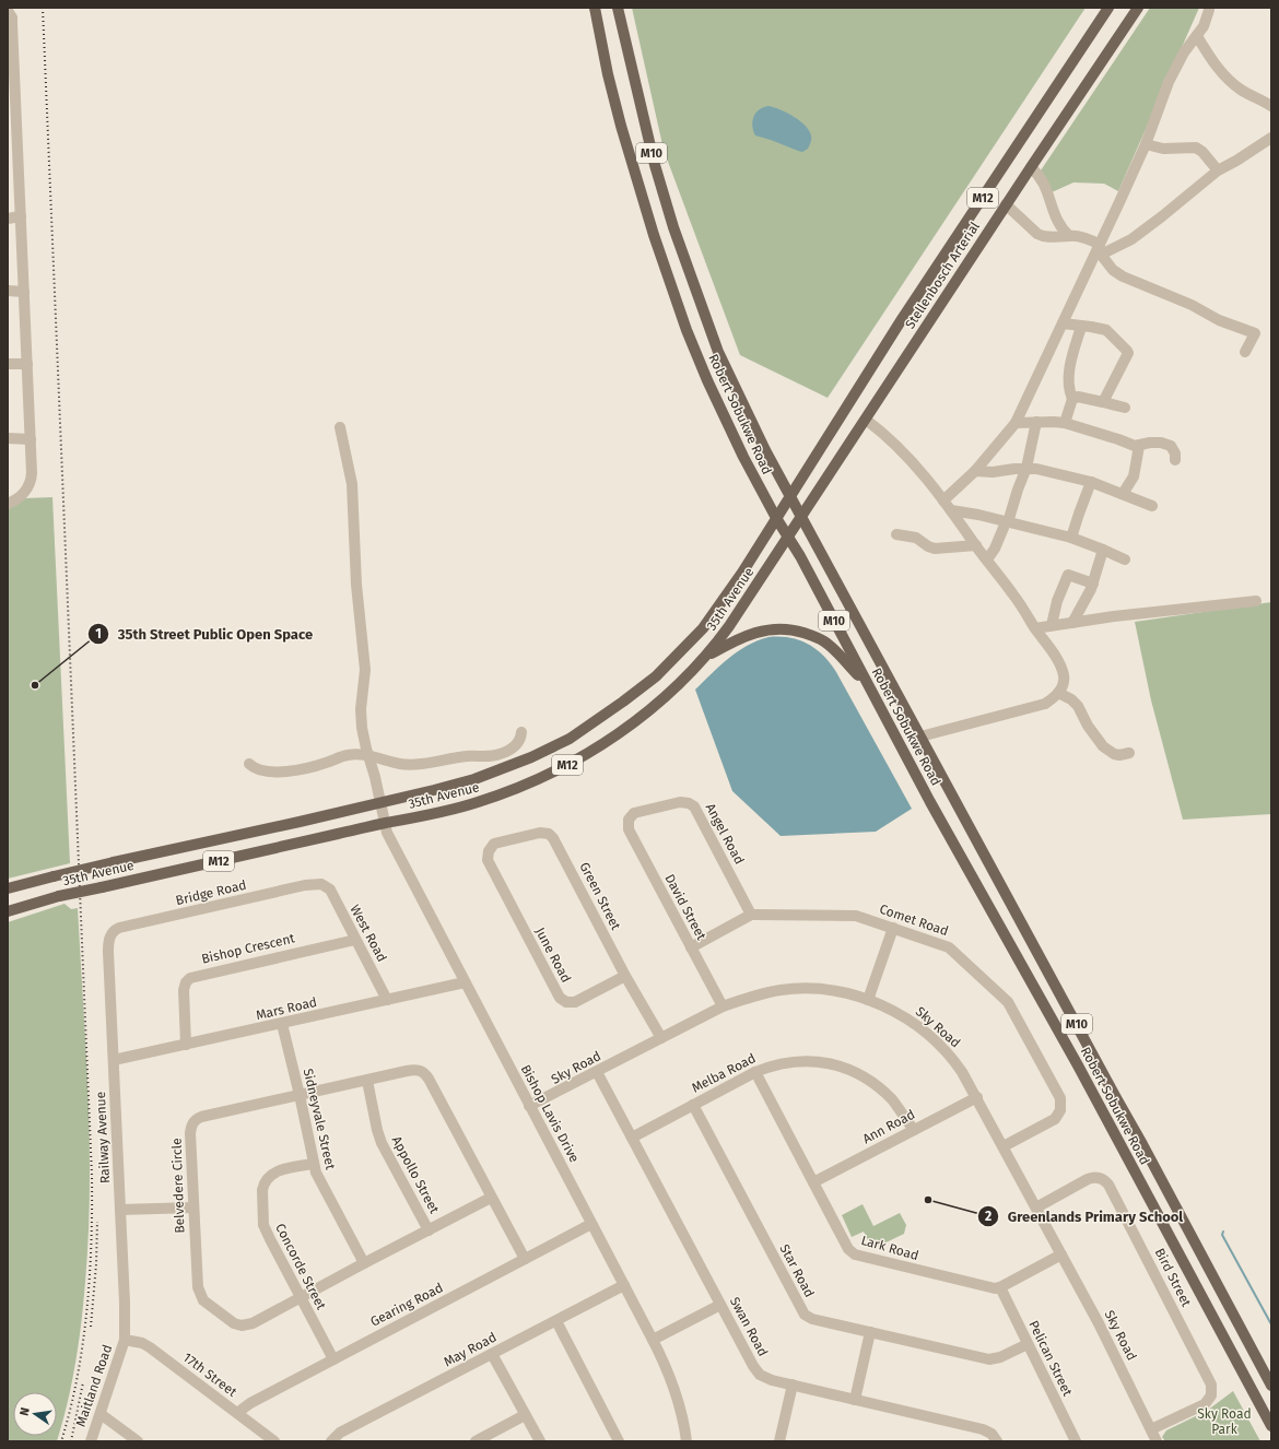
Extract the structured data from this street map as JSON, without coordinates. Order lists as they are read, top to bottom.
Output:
{
  "streets": {
    "main road": [
      "M10",
      "M12",
      "Stellenbosch Arterial",
      "Robert Sobukwe Road",
      "35th Avenue"
    ],
    "street": [
      "Angel Road",
      "Bridge Road",
      "Green Street",
      "David Street",
      "Comet Road",
      "West Road",
      "Bishop Crescent",
      "June Road",
      "Mars Road",
      "Sky Road",
      "Melba Road",
      "Bishop Lavis Drive",
      "Sidneyvale Street",
      "Ann Road",
      "Railway Avenue",
      "Appollo Street",
      "Belvedere Circle",
      "Lark Road",
      "Concorde Street",
      "Star Road",
      "Bird Street",
      "Gearing Road",
      "Swan Road",
      "May Road",
      "Pelican Street",
      "17th Street",
      "Maitland Road"
    ]
  },
  "crossings": [
    ["Stellenbosch Arterial", "Robert Sobukwe Road"],
    ["Stellenbosch Arterial", "35th Avenue"],
    ["Robert Sobukwe Road", "35th Avenue"],
    ["35th Avenue", "Bishop Lavis Drive"],
    ["Angel Road", "David Street"],
    ["Angel Road", "Comet Road"],
    ["Bridge Road", "West Road"],
    ["Bridge Road", "Railway Avenue"],
    ["Green Street", "June Road"],
    ["Green Street", "Sky Road"],
    ["David Street", "Comet Road"],
    ["David Street", "Sky Road"],
    ["Comet Road", "Sky Road"],
    ["West Road", "Bishop Crescent"],
    ["West Road", "Mars Road"],
    ["Bishop Crescent", "Mars Road"],
    ["Mars Road", "Bishop Lavis Drive"],
    ["Mars Road", "Sidneyvale Street"],
    ["Mars Road", "Railway Avenue"],
    ["Sky Road", "Bishop Lavis Drive"],
    ["Sky Road", "Ann Road"],
    ["Sky Road", "Bird Street"],
    ["Sky Road", "Swan Road"],
    ["Melba Road", "Ann Road"],
    ["Melba Road", "Lark Road"],
    ["Melba Road", "Star Road"],
    ["Melba Road", "Swan Road"],
    ["Bishop Lavis Drive", "Gearing Road"],
    ["Bishop Lavis Drive", "May Road"],
    ["Sidneyvale Street", "Belvedere Circle"],
    ["Sidneyvale Street", "Concorde Street"],
    ["Ann Road", "Lark Road"],
    ["Railway Avenue", "17th Street"],
    ["Railway Avenue", "Maitland Road"],
    ["Appollo Street", "Belvedere Circle"],
    ["Belvedere Circle", "Concorde Street"],
    ["Belvedere Circle", "Gearing Road"],
    ["Lark Road", "Pelican Street"],
    ["Concorde Street", "Gearing Road"],
    ["Star Road", "Pelican Street"],
    ["Gearing Road", "17th Street"],
    ["17th Street", "Maitland Road"]
  ],
  "parks": ["Sky Road Park"],
  "places": ["35th Street Public Open Space", "Greenlands Primary School"],
  "north": "left"
}
